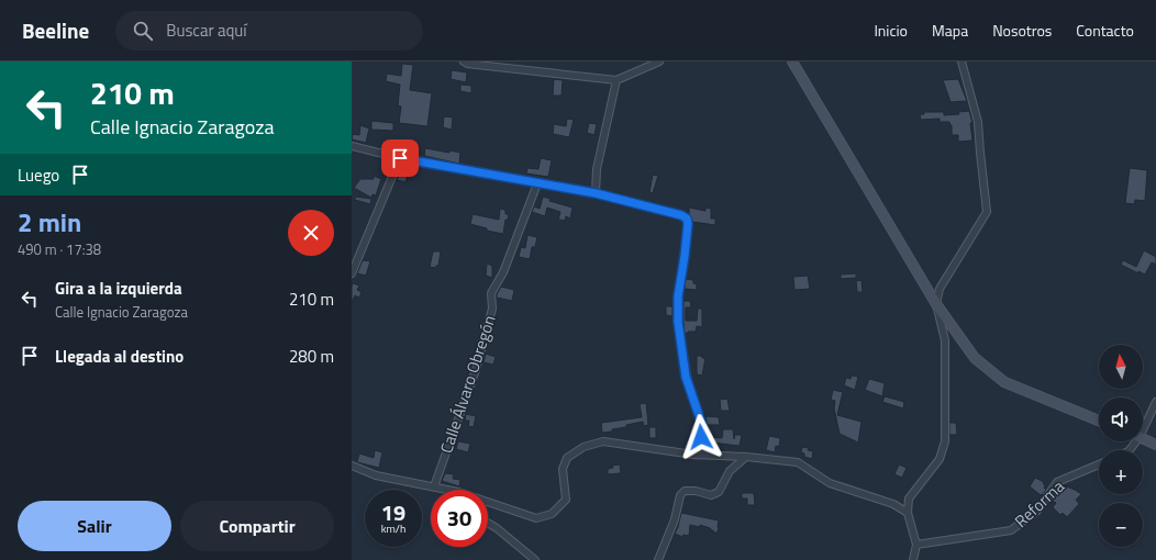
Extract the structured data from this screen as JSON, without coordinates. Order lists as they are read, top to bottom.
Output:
{
  "streets": {
    "street": ["Calle Álvaro Obregón", "Reforma"]
  },
  "north": "top",
  "page": {
    "header": "Beeline",
    "search": "Buscar aquí",
    "nav": [
      "Inicio",
      "Mapa",
      "Nosotros",
      "Contacto"
    ],
    "turn": ["210 m", "Calle Ignacio Zaragoza"],
    "then": "Luego",
    "heading": ["2 min", "490 m · 17:38"],
    "list": [
      {
        "name": "Gira a la izquierda",
        "note": "Calle Ignacio Zaragoza",
        "value": "210 m"
      },
      {
        "name": "Llegada al destino",
        "value": "280 m"
      }
    ],
    "map_buttons": ["+", "−"],
    "speed": "19 km/h",
    "limit": "30",
    "buttons": ["Salir", "Compartir"]
  }
}
